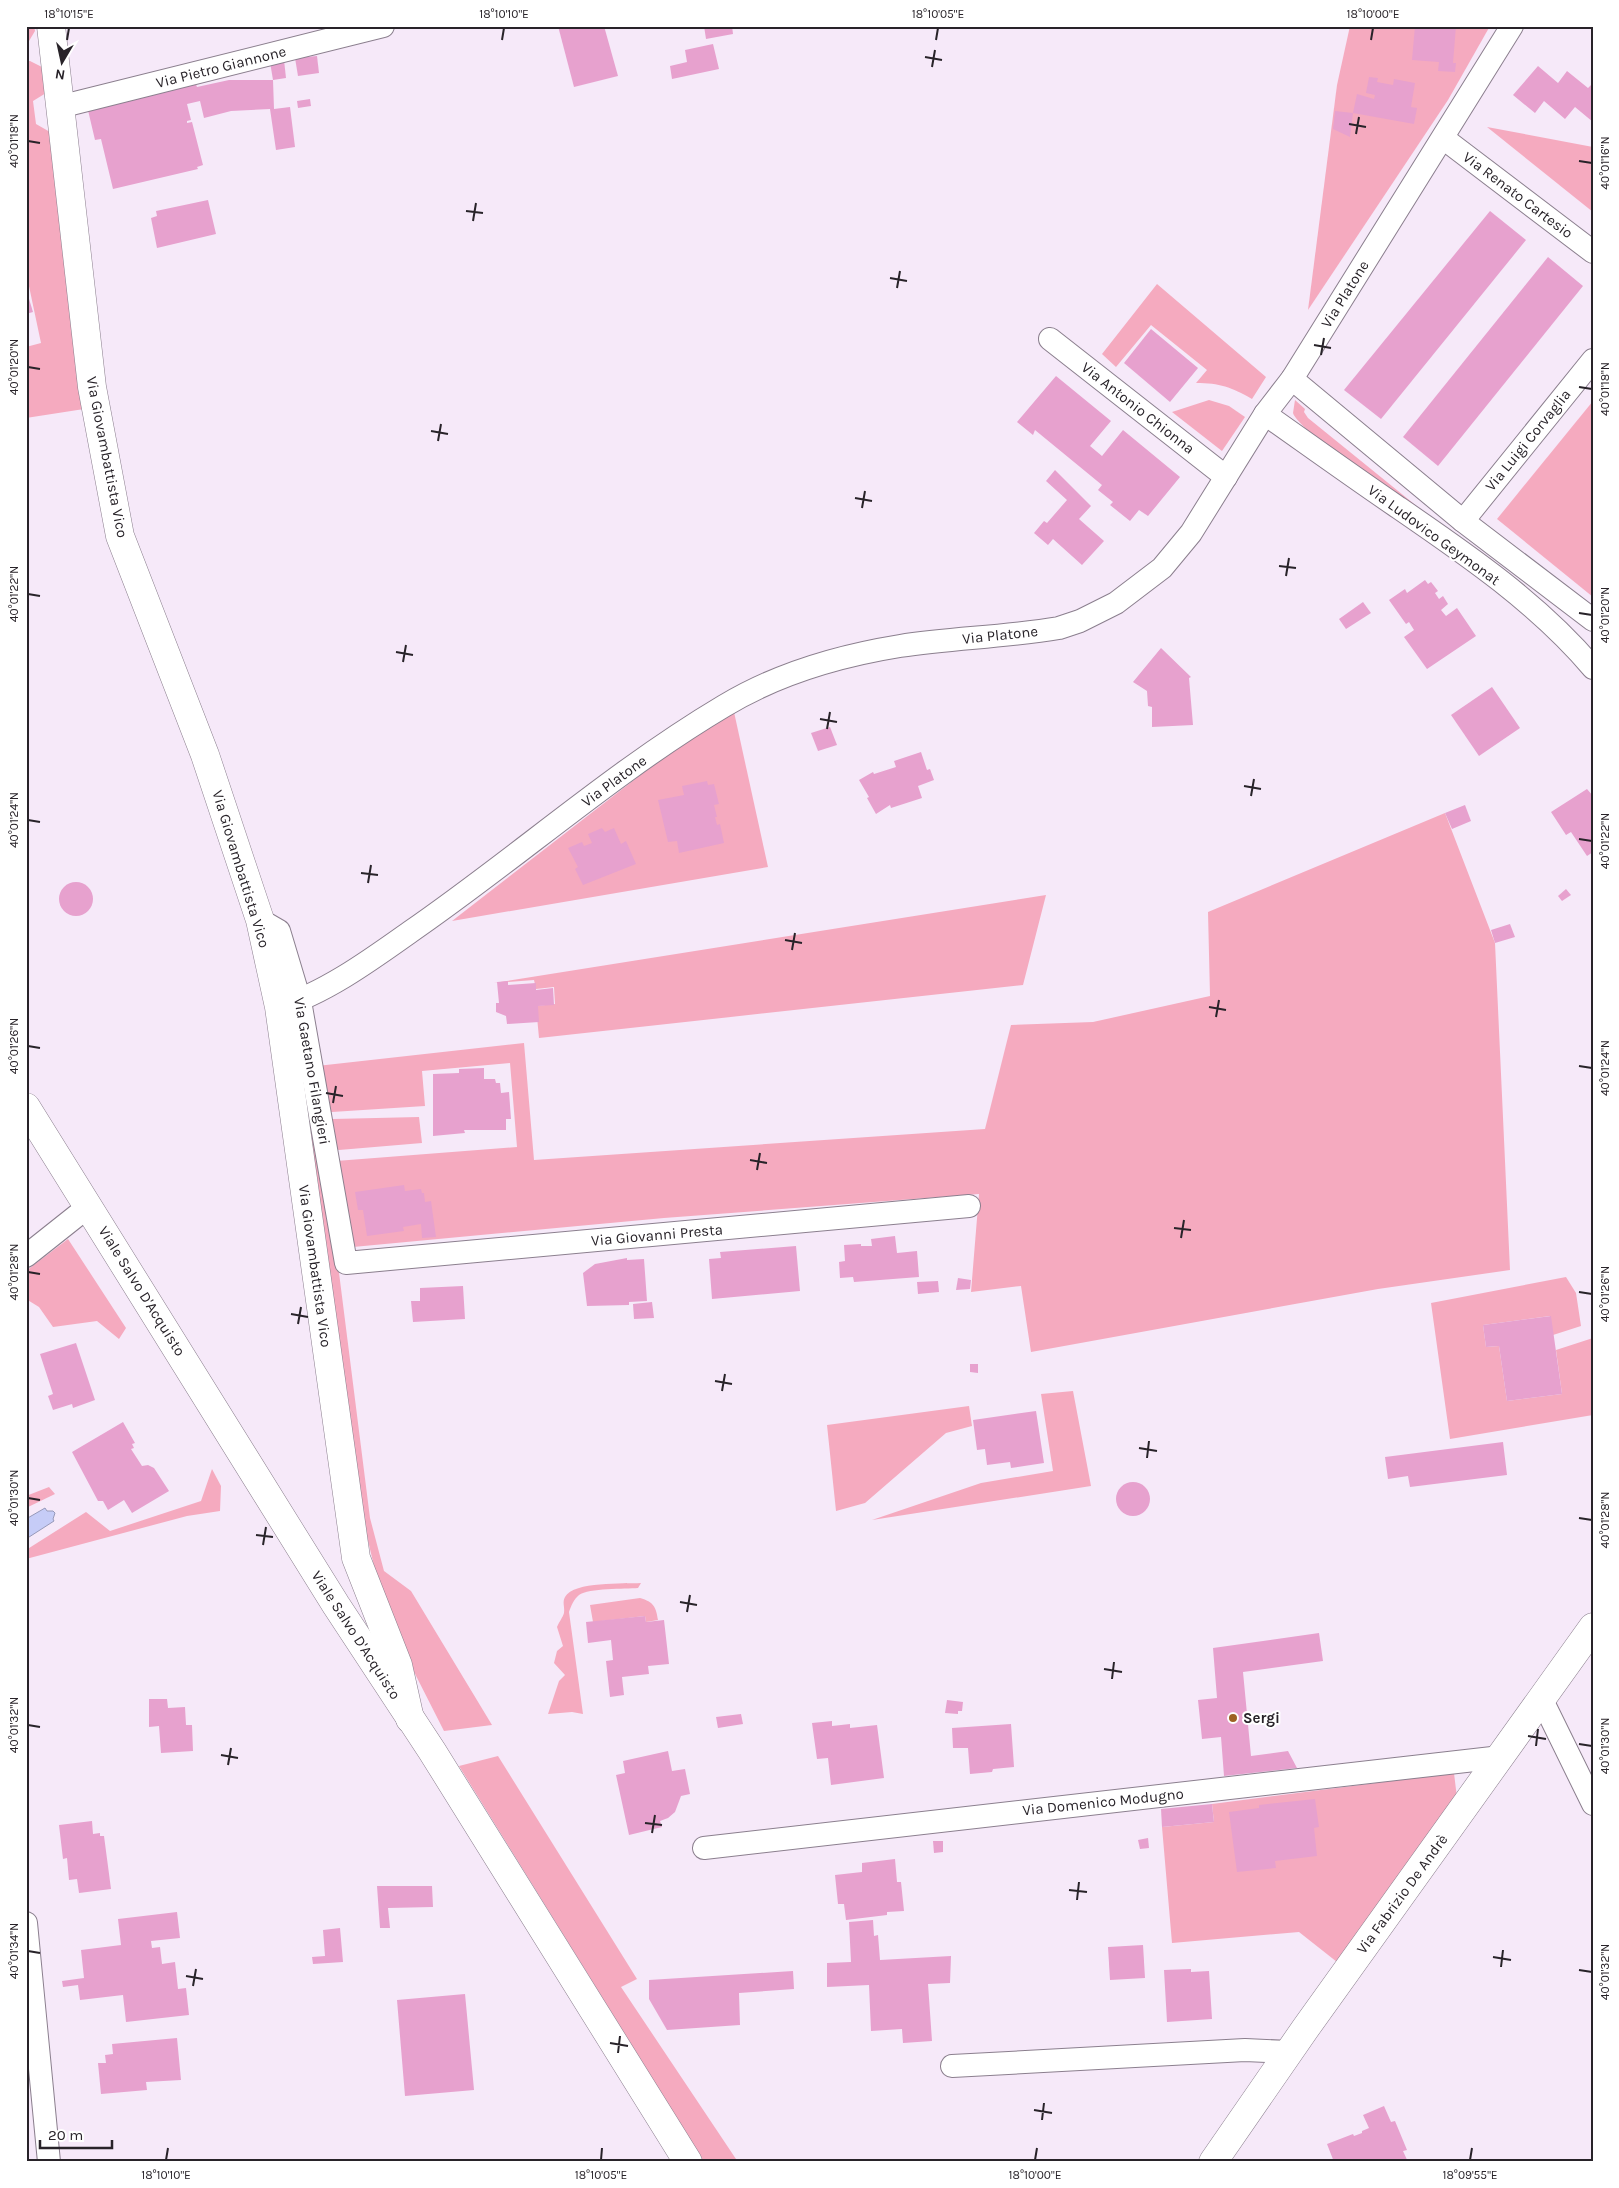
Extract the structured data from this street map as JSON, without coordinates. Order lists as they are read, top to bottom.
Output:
{
  "streets": {
    "street": [
      "Via Pietro Giannone",
      "Via Renato Cartesio",
      "Via Platone",
      "Via Antonio Chionna",
      "Via Luigi Corvaglia",
      "Via Giovambattista Vico",
      "Via Ludovico Geymonat",
      "Via Gaetano Filangieri",
      "Via Giovanni Presta",
      "Viale Salvo D'Acquisto",
      "Via Domenico Modugno",
      "Via Fabrizio De Andrè"
    ]
  },
  "crossings": [
    ["Via Pietro Giannone", "Via Giovambattista Vico"],
    ["Via Renato Cartesio", "Via Platone"],
    ["Via Platone", "Via Antonio Chionna"],
    ["Via Platone", "Via Giovambattista Vico"],
    ["Via Platone", "Via Ludovico Geymonat"],
    ["Via Platone", "Via Gaetano Filangieri"],
    ["Via Luigi Corvaglia", "Via Ludovico Geymonat"],
    ["Via Giovambattista Vico", "Via Gaetano Filangieri"],
    ["Via Giovambattista Vico", "Viale Salvo D'Acquisto"],
    ["Via Gaetano Filangieri", "Via Giovanni Presta"],
    ["Via Domenico Modugno", "Via Fabrizio De Andrè"]
  ],
  "places": ["Sergi"],
  "scale_bar": "20 m",
  "north": "bottom",
  "coordinates": [
    "18°10'15\"E",
    "18°10'10\"E",
    "18°10'05\"E",
    "18°10'00\"E",
    "40°01'18\"N",
    "40°01'16\"N",
    "40°01'20\"N",
    "40°01'22\"N",
    "40°01'24\"N",
    "40°01'26\"N",
    "40°01'28\"N",
    "40°01'30\"N",
    "40°01'32\"N",
    "40°01'34\"N",
    "18°09'55\"E"
  ]
}
